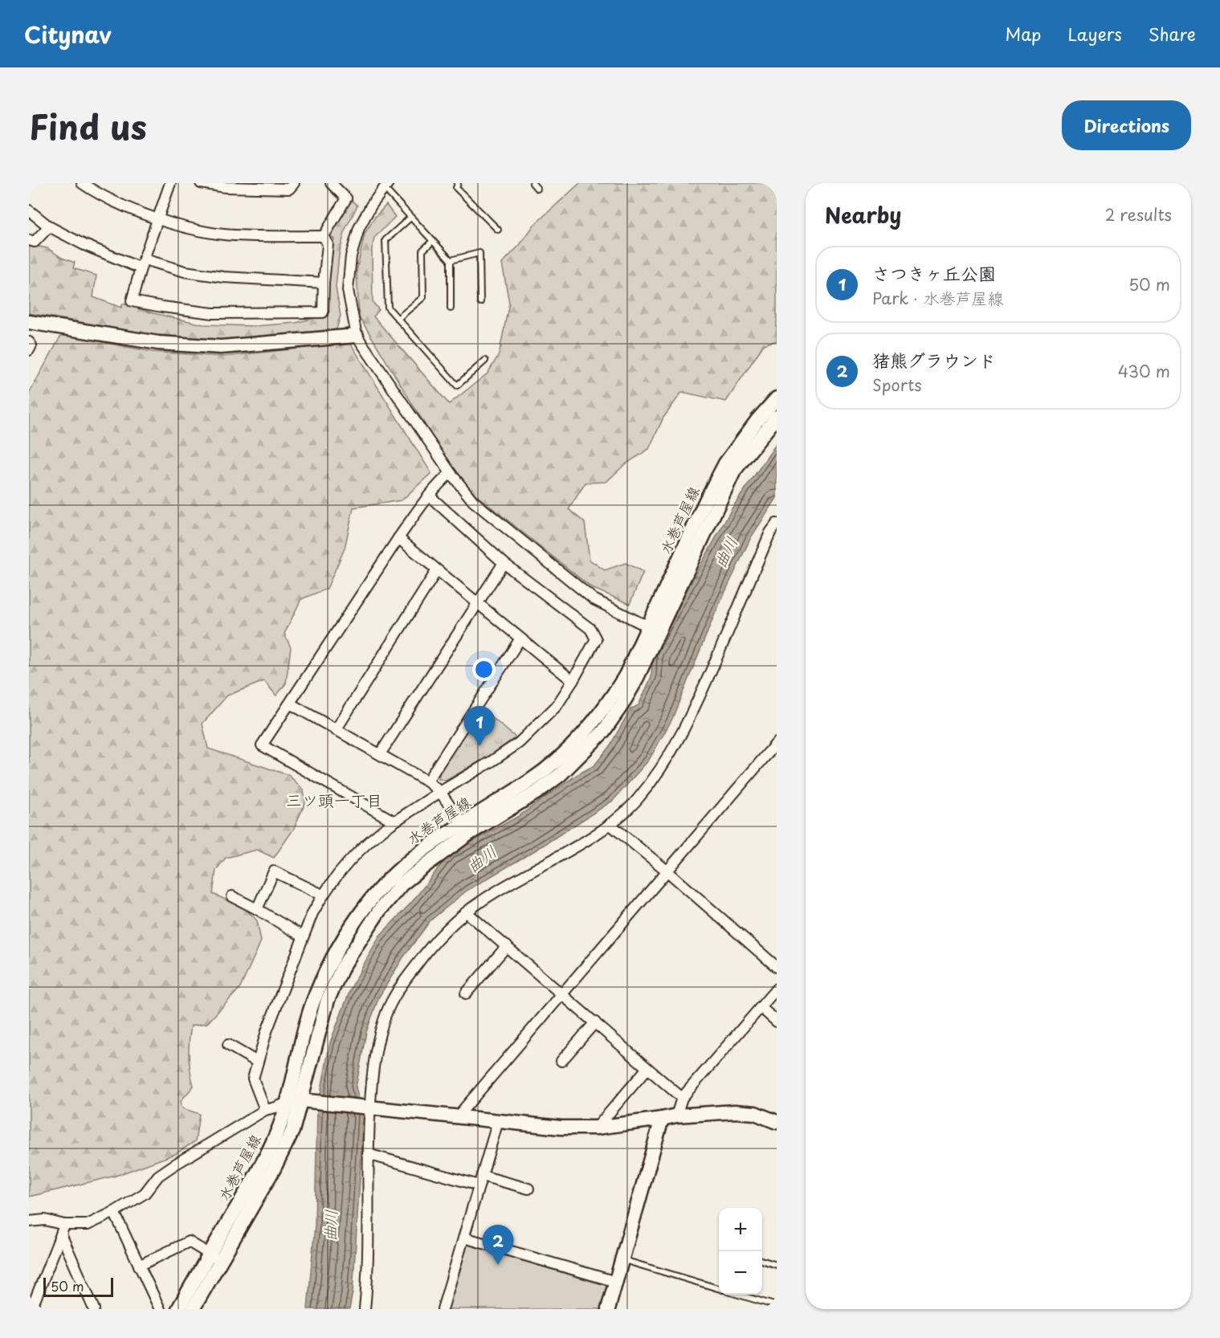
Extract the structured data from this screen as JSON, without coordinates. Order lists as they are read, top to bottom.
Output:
{
  "streets": {
    "main road": ["水巻芦屋線"]
  },
  "districts": ["三ツ頭一丁目"],
  "water": ["曲川"],
  "scale_bar": "50 m",
  "page": {
    "header": "Citynav",
    "nav": ["Map", "Layers", "Share"],
    "title": "Find us",
    "buttons": "Directions",
    "heading": ["Nearby", "2 results"],
    "list": [
      {
        "mark": "1",
        "name": "さつきヶ丘公園",
        "note": "Park · 水巻芦屋線",
        "value": "50 m"
      },
      {
        "mark": "2",
        "name": "猪熊グラウンド",
        "note": "Sports",
        "value": "430 m"
      }
    ],
    "pins": ["1", "2"],
    "map_buttons": ["+", "−"],
    "scale": "50 m"
  }
}
